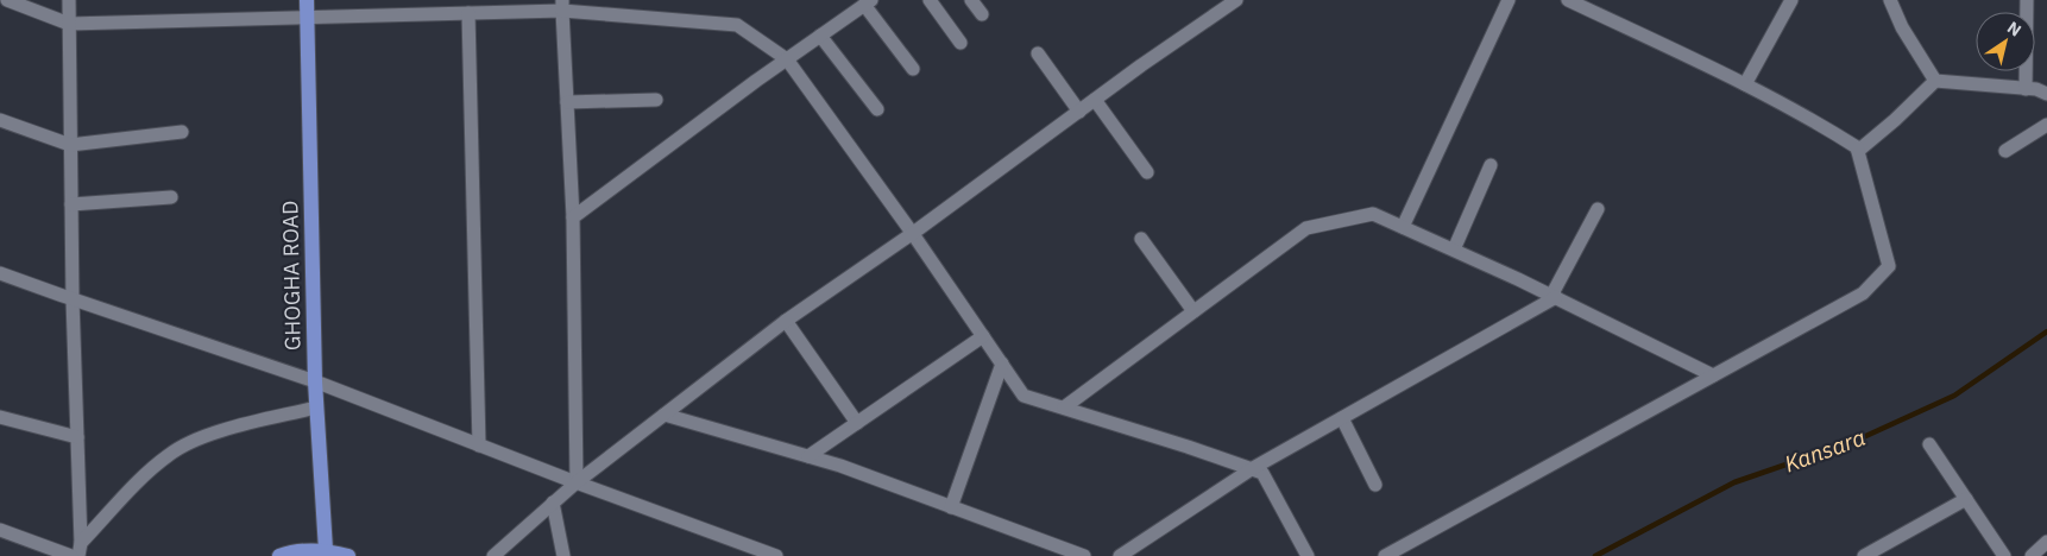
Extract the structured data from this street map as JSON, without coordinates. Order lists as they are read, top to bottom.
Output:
{
  "streets": {
    "main road": ["GHOGHA ROAD"]
  },
  "water": ["Kansara"],
  "north": "top right"
}
